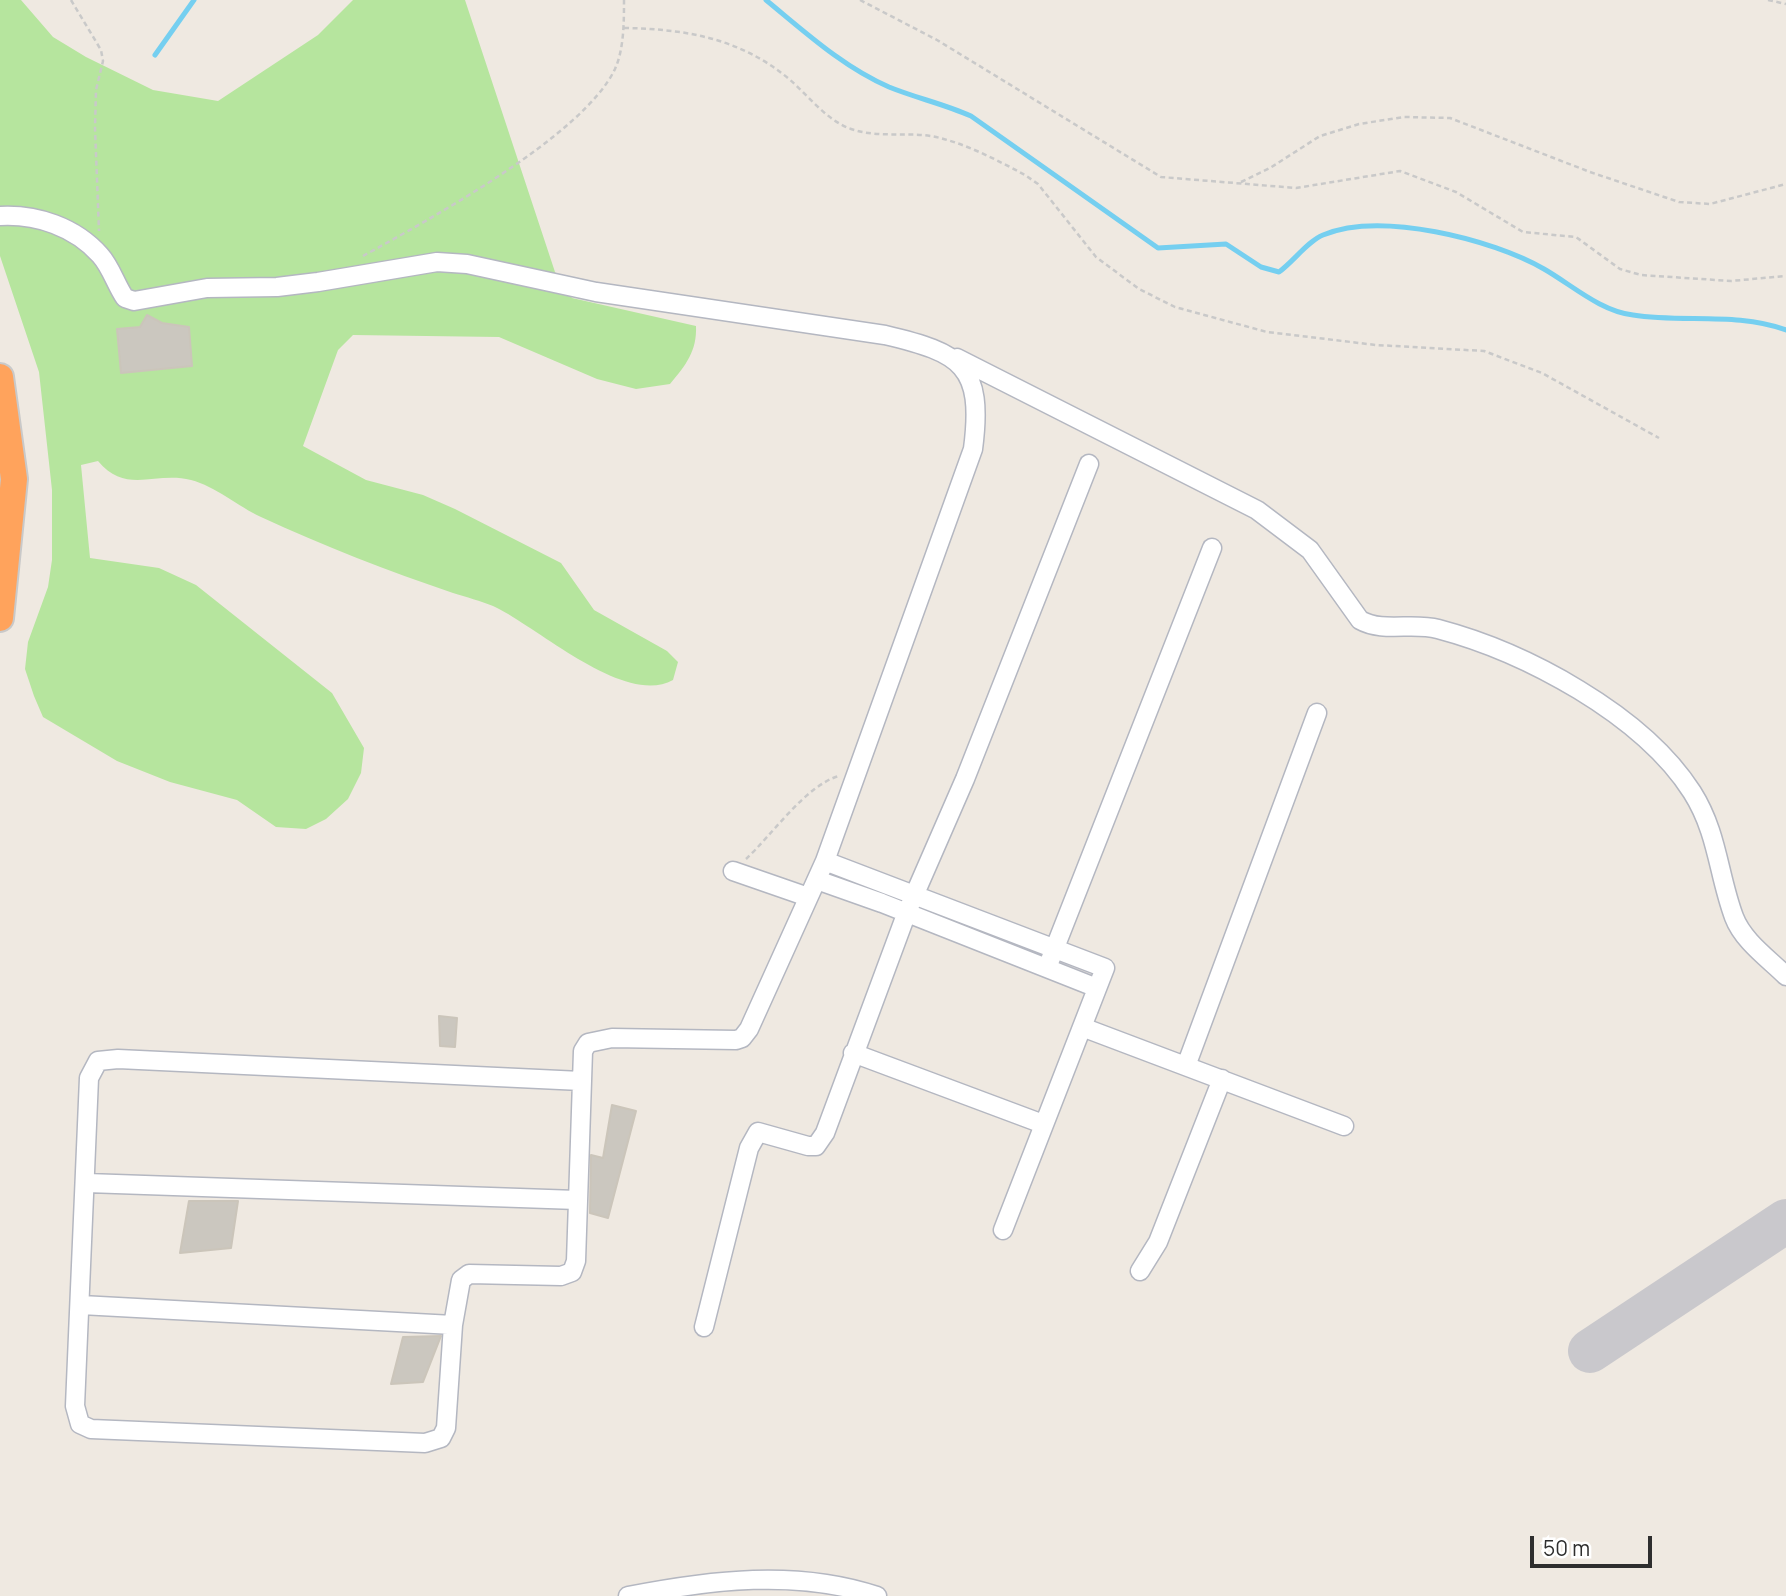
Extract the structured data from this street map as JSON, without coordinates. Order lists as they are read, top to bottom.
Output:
{
  "scale_bar": "50 m"
}
